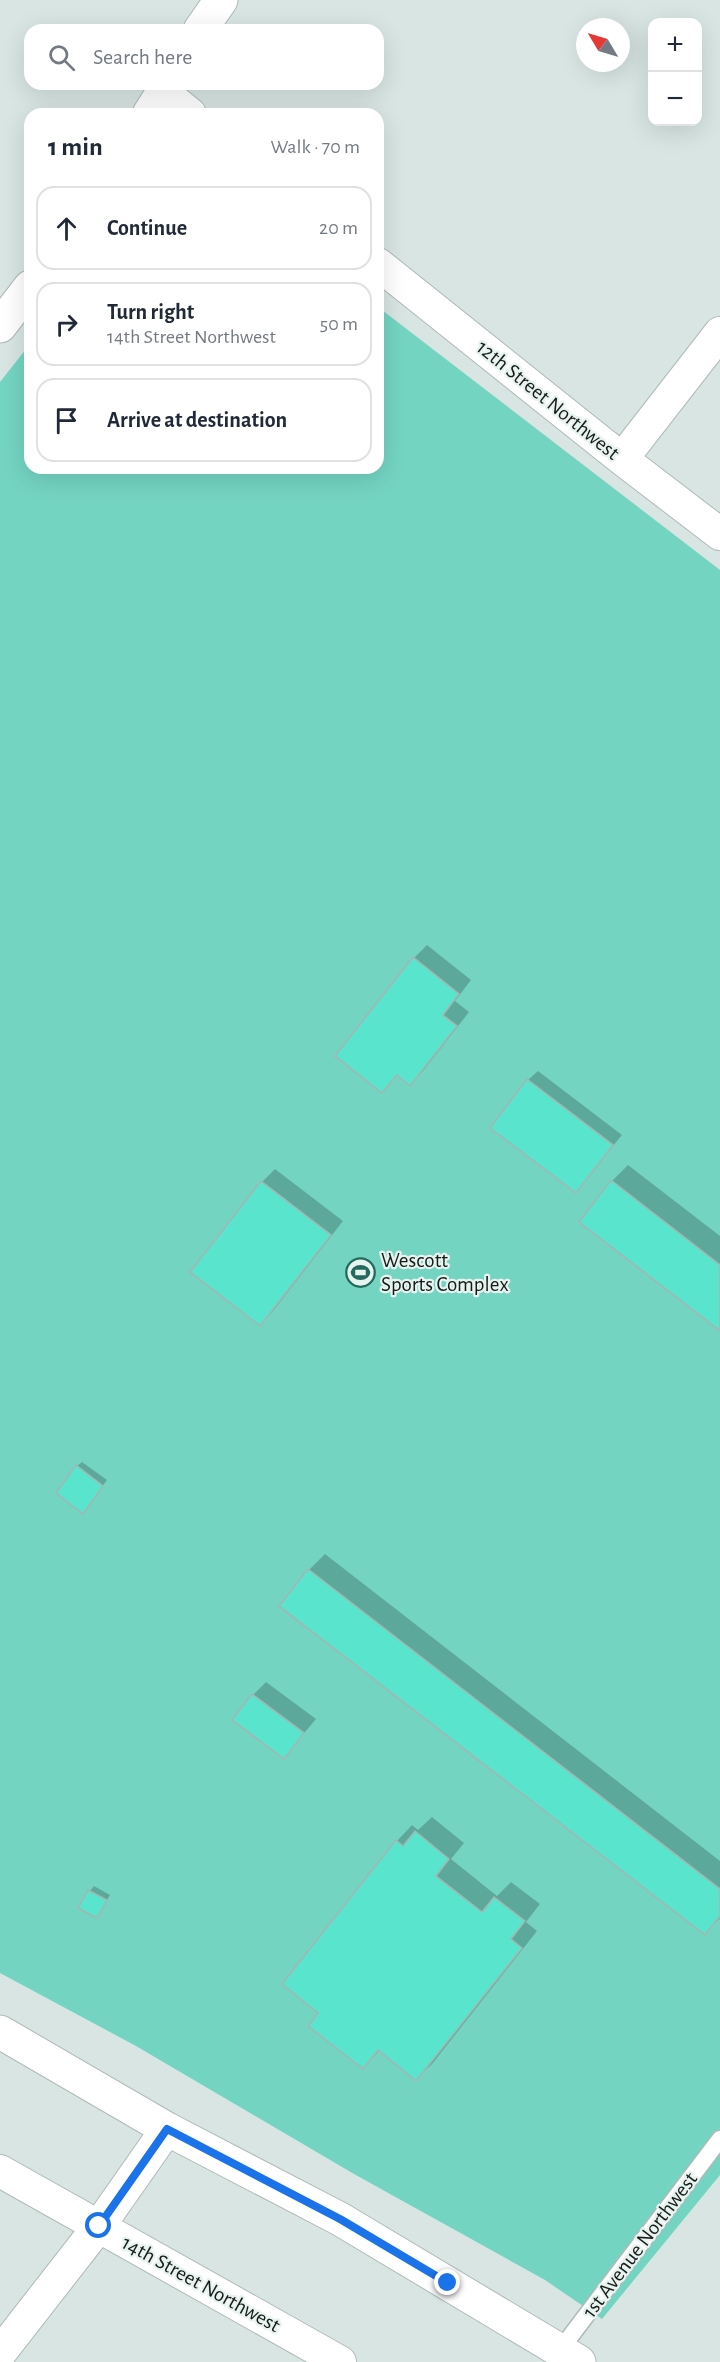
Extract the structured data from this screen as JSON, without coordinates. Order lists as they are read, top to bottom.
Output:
{
  "streets": {
    "street": ["12th Street Northwest", "14th Street Northwest"],
    "lane": ["1st Avenue Northwest"]
  },
  "places": {
    "sports": ["Wescott Sports Complex"]
  },
  "north": "top left",
  "page": {
    "map_buttons": ["+", "−"],
    "search": "Search here",
    "heading": ["1 min", "Walk · 70 m"],
    "list": [
      ["Continue", "20 m"],
      ["Turn right", "14th Street Northwest", "50 m"],
      "Arrive at destination"
    ]
  }
}
